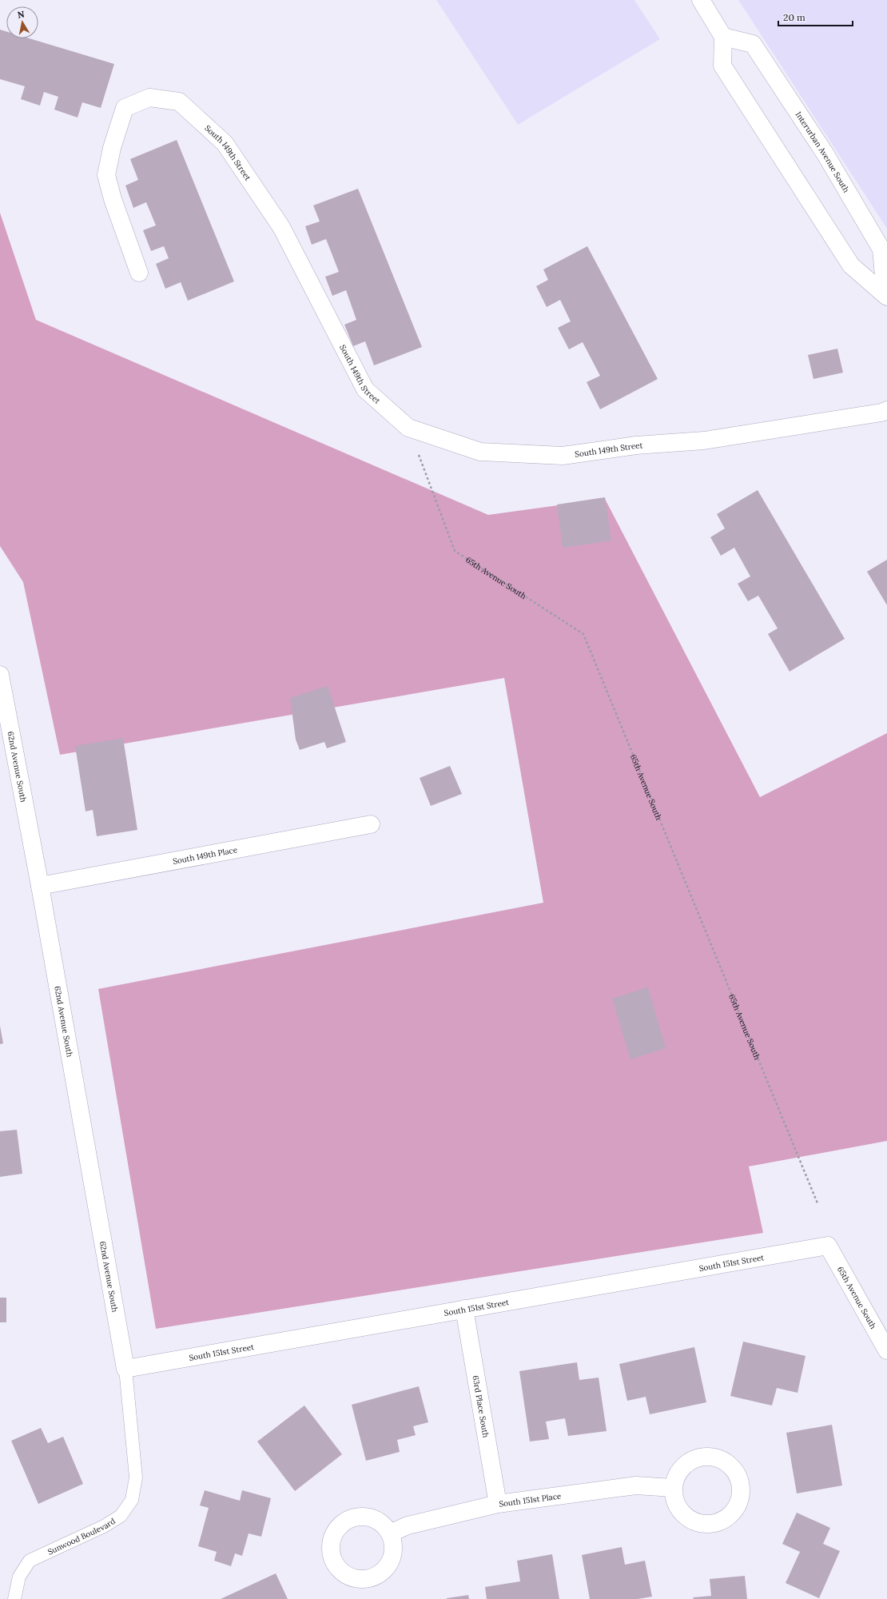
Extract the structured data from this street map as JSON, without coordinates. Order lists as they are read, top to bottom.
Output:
{
  "streets": {
    "street": [
      "Interurban Avenue South",
      "South 149th Street",
      "65th Avenue South",
      "62nd Avenue South",
      "South 149th Place",
      "South 151st Street",
      "63rd Place South",
      "South 151st Place"
    ],
    "lane": ["Sunwood Boulevard"]
  },
  "crossings": [
    ["South 149th Street", "65th Avenue South"],
    ["65th Avenue South", "South 151st Street"],
    ["62nd Avenue South", "South 149th Place"],
    ["62nd Avenue South", "South 151st Street"],
    ["62nd Avenue South", "Sunwood Boulevard"],
    ["South 151st Street", "63rd Place South"],
    ["South 151st Street", "Sunwood Boulevard"],
    ["63rd Place South", "South 151st Place"]
  ],
  "scale_bar": "20 m",
  "north": "top"
}
